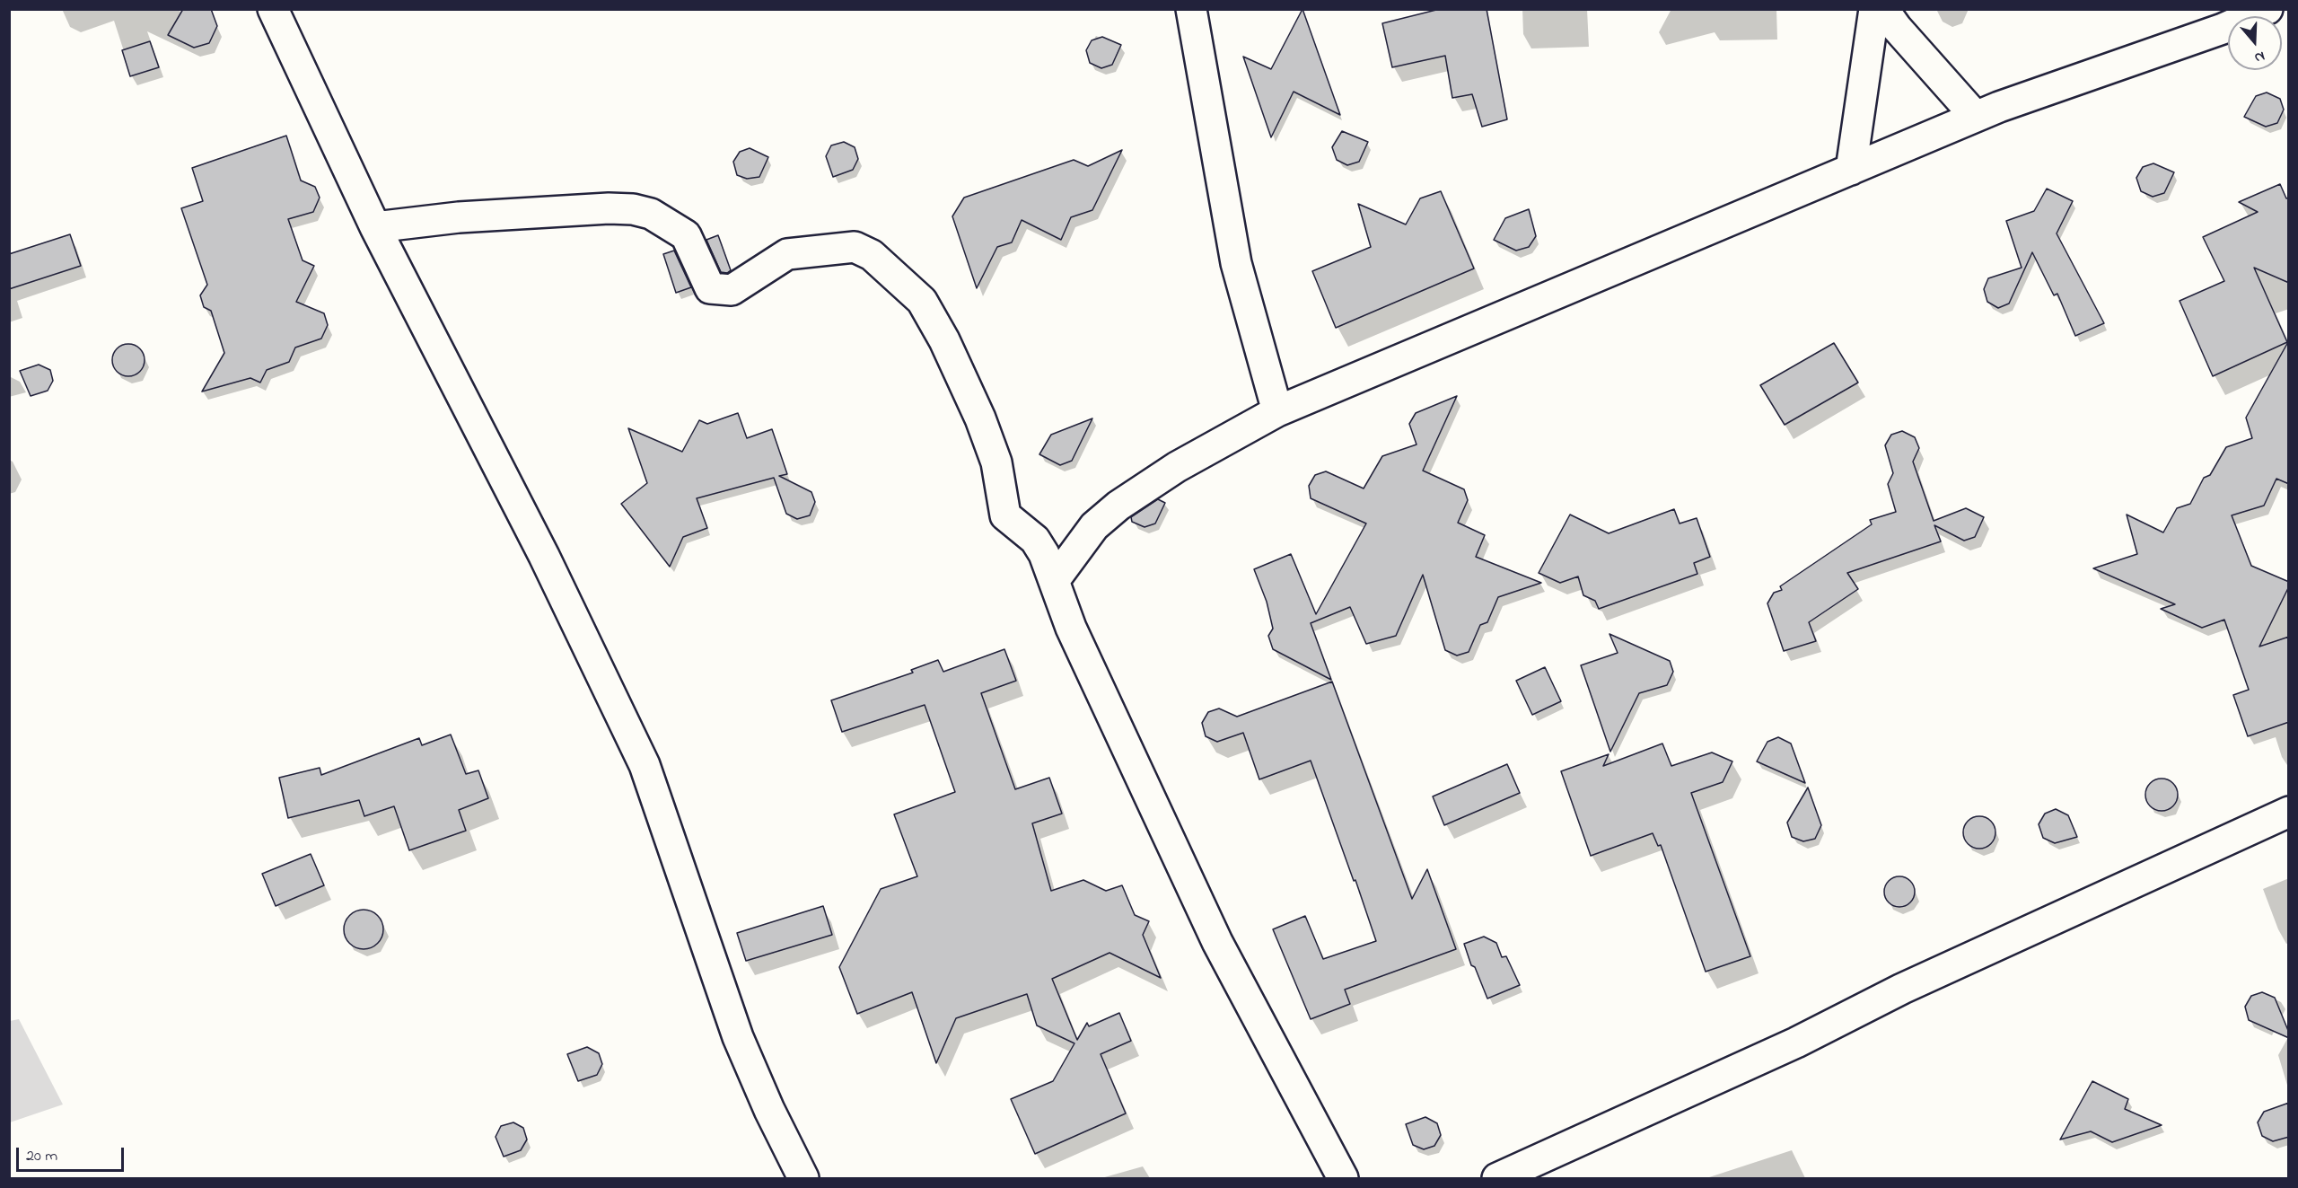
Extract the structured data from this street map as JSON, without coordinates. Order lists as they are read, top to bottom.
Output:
{
  "scale_bar": "20 m",
  "north": "bottom"
}
